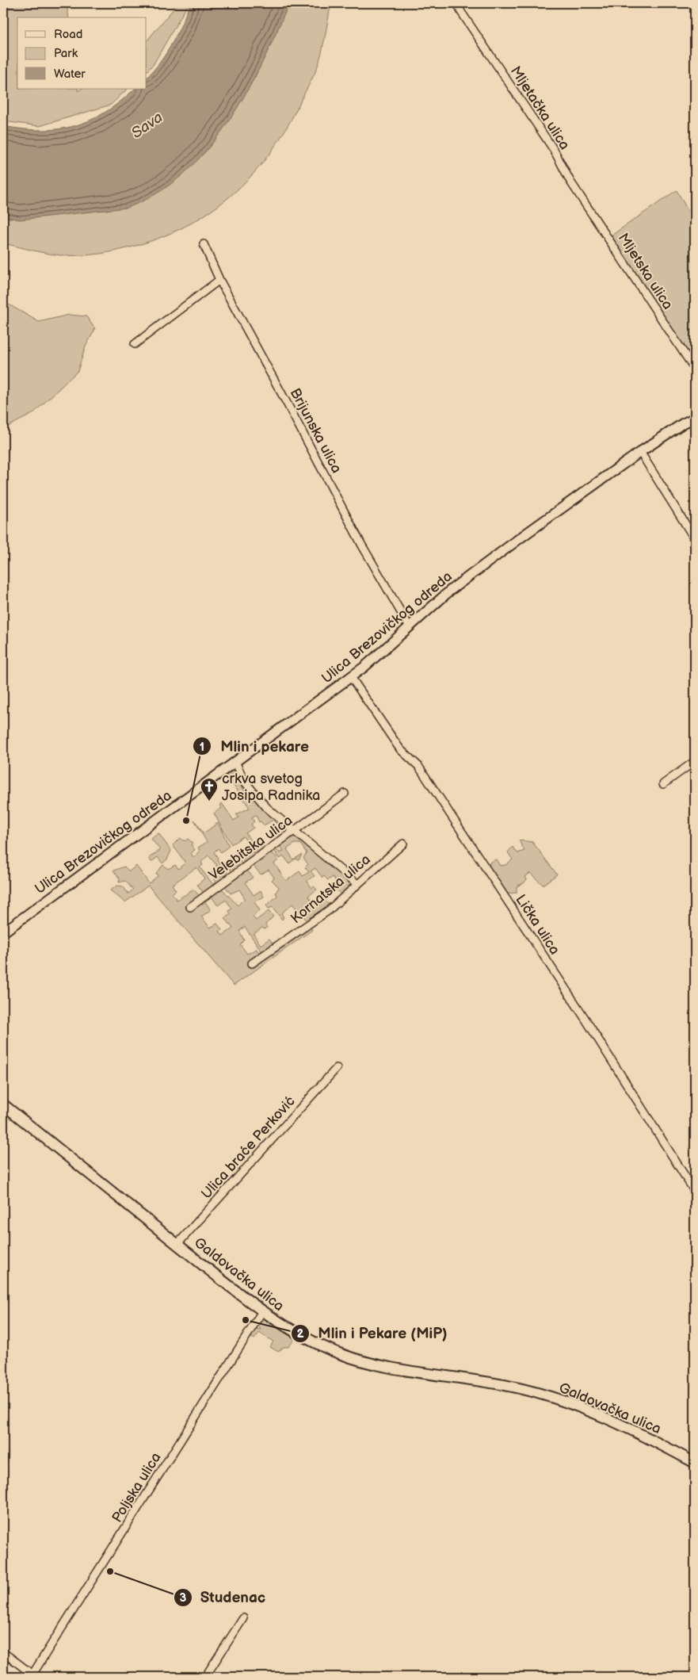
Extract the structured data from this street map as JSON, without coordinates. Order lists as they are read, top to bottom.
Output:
{
  "streets": {
    "main road": ["Ulica Brezovičkog odreda", "Galdovačka ulica"],
    "street": [
      "Mljetačka ulica",
      "Mljetska ulica",
      "Brijunska ulica",
      "Velebitska ulica",
      "Kornatska ulica",
      "Lička ulica",
      "Ulica braće Perković",
      "Poljska ulica"
    ]
  },
  "crossings": [
    ["Mljetačka ulica", "Mljetska ulica"],
    ["Brijunska ulica", "Ulica Brezovičkog odreda"],
    ["Ulica Brezovičkog odreda", "Lička ulica"],
    ["Ulica braće Perković", "Galdovačka ulica"],
    ["Galdovačka ulica", "Poljska ulica"]
  ],
  "water": ["Sava"],
  "places": {
    "church": ["crkva svetog Josipa Radnika"],
    "other": ["Mlin i pekare", "Mlin i Pekare (MiP)", "Studenac"]
  },
  "legend": ["Road", "Park", "Water"]
}
